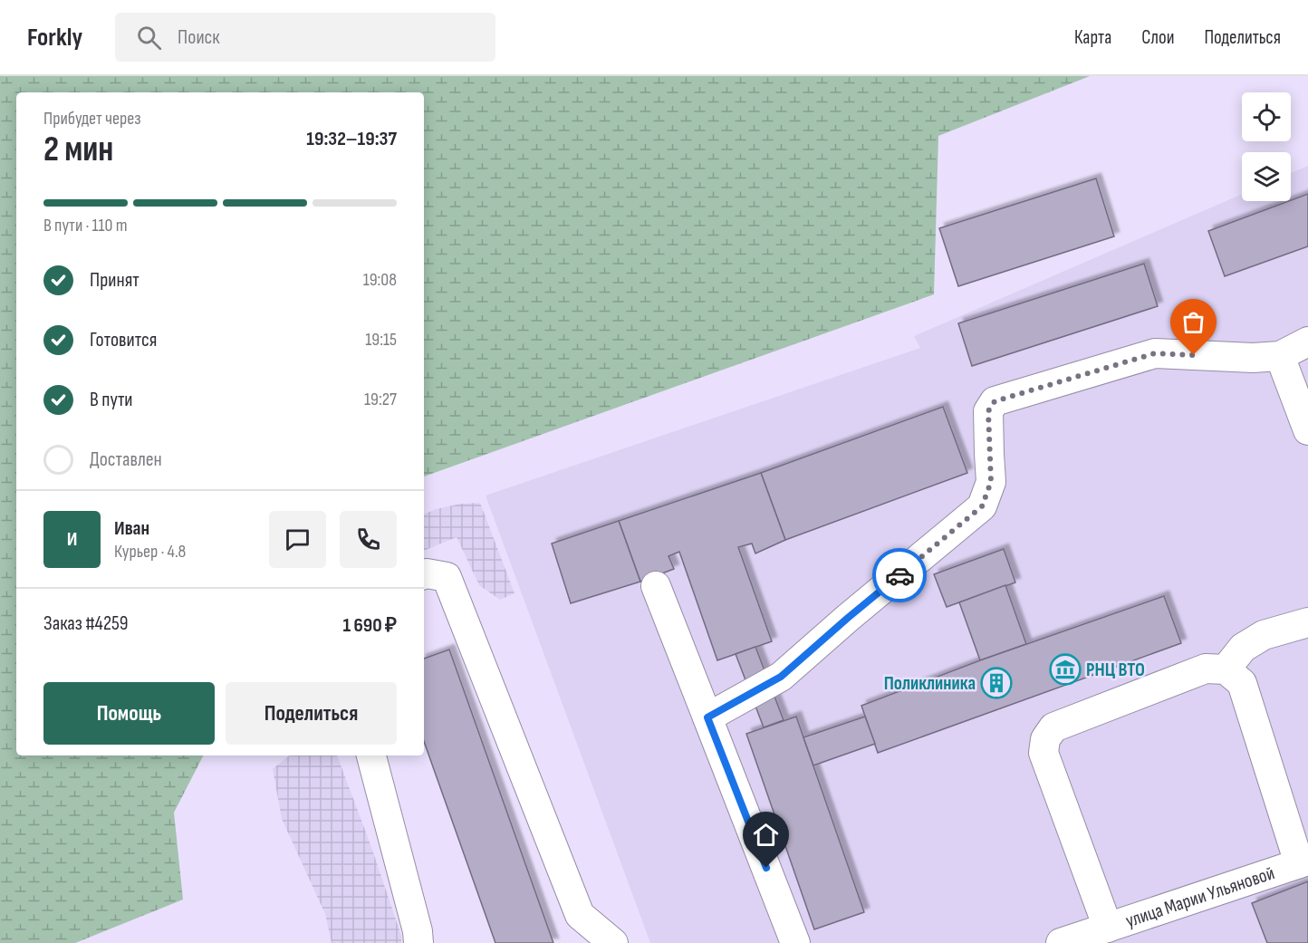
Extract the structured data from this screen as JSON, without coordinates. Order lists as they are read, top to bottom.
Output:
{
  "streets": {
    "street": ["улица Марии Ульяновой"]
  },
  "places": {
    "museum": ["РНЦ ВТО"],
    "building": ["Поликлиника"]
  },
  "page": {
    "header": "Forkly",
    "search": "Поиск",
    "nav": ["Карта", "Слои", "Поделиться"],
    "heading": ["2 мин", "Прибудет через", "19:32–19:37"],
    "panel": [
      "Иван",
      "Курьер · 4.8",
      "Заказ #4259",
      "1 690 ₽"
    ],
    "bar": "В пути · 110 m",
    "list": [
      ["Принят", "19:08"],
      ["Готовится", "19:15"],
      ["В пути", "19:27"],
      "Доставлен"
    ],
    "round": "И",
    "buttons": ["Помощь", "Поделиться"]
  }
}
